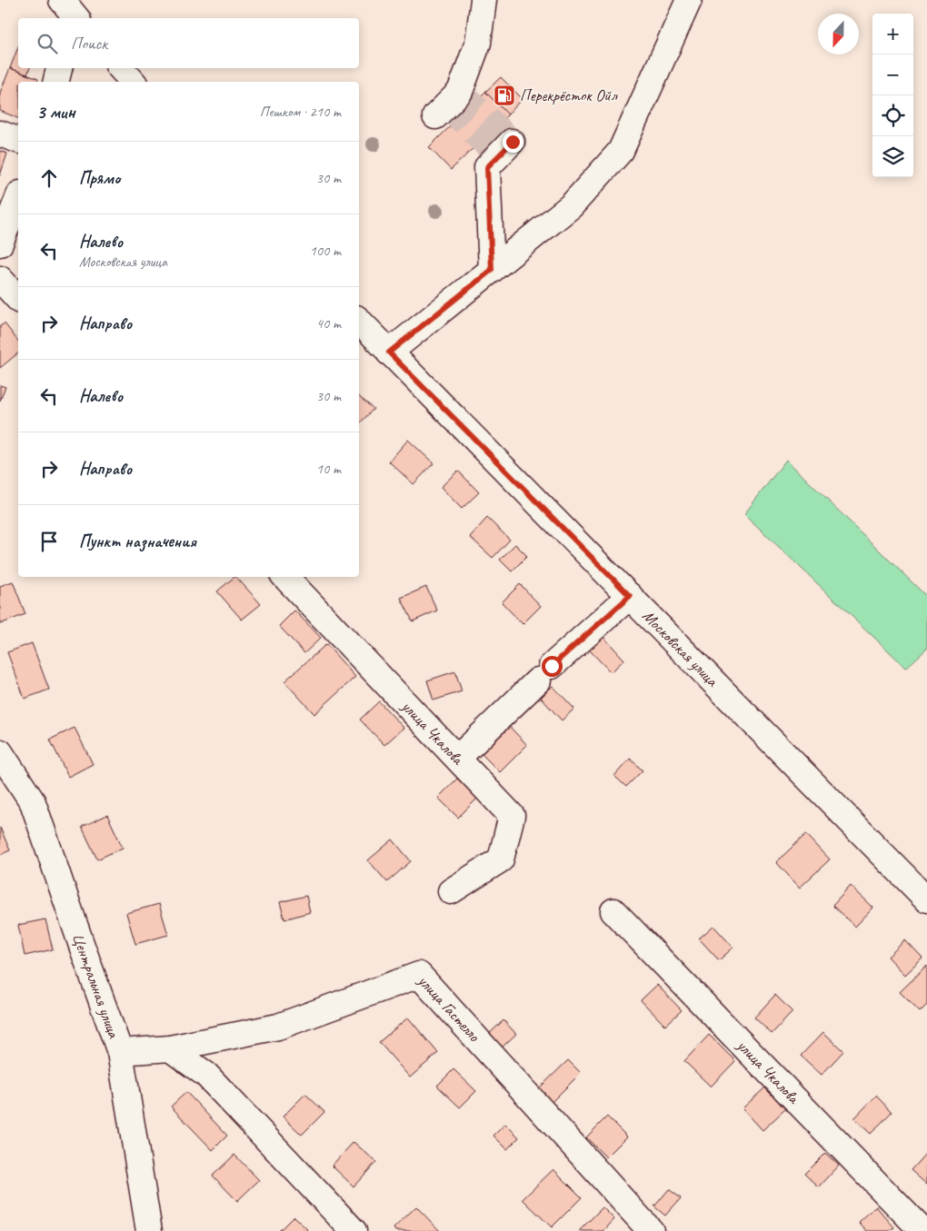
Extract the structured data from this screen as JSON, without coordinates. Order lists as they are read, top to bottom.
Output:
{
  "streets": {
    "street": [
      "Московская улица",
      "улица Чкалова",
      "Центральная улица",
      "улица Гастелло"
    ]
  },
  "crossings": [
    ["Центральная улица", "улица Гастелло"]
  ],
  "places": {
    "fuel station": ["Перекрёсток Ойл"]
  },
  "north": "bottom",
  "page": {
    "map_buttons": ["+", "−"],
    "search": "Поиск",
    "heading": ["3 мин", "Пешком · 210 m"],
    "list": [
      ["Прямо", "30 m"],
      ["Налево", "Московская улица", "100 m"],
      ["Направо", "40 m"],
      ["Налево", "30 m"],
      ["Направо", "10 m"],
      "Пункт назначения"
    ]
  }
}
